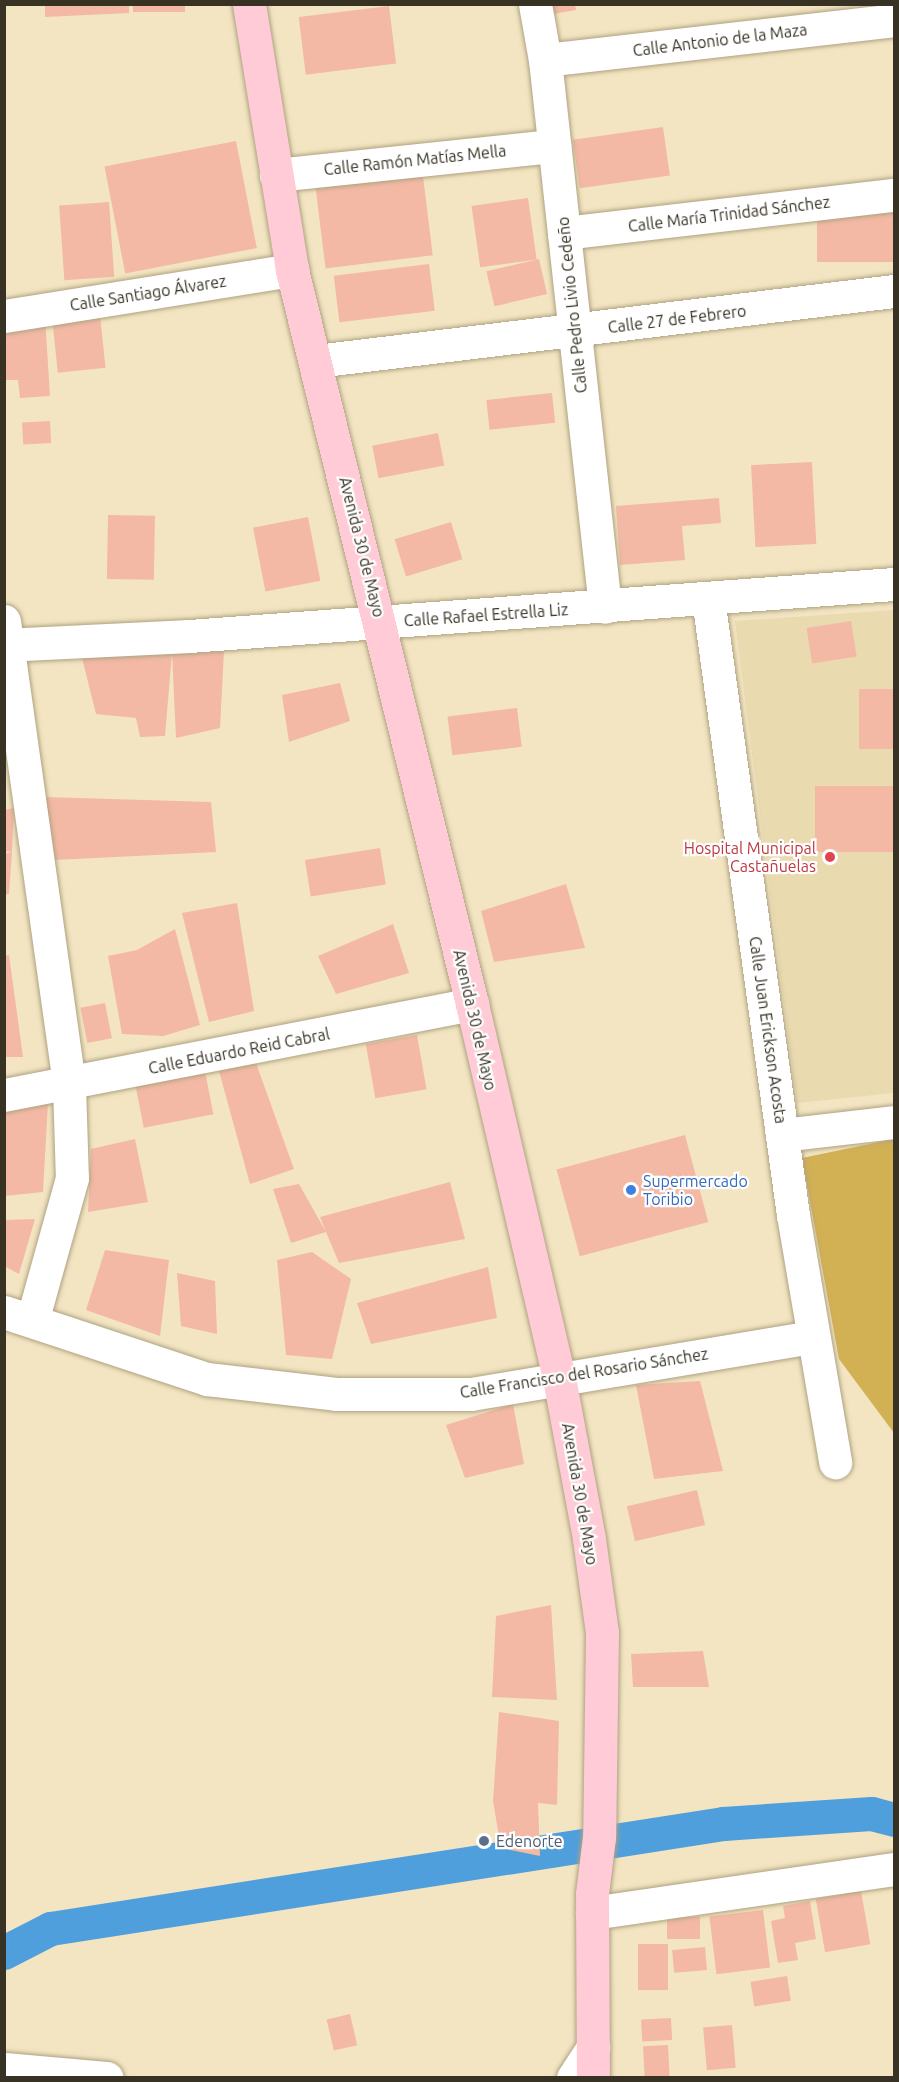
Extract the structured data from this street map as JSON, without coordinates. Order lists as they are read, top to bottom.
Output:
{
  "streets": {
    "main road": ["Avenida 30 de Mayo"],
    "street": [
      "Calle Antonio de la Maza",
      "Calle Ramón Matías Mella",
      "Calle María Trinidad Sánchez",
      "Calle Santiago Álvarez",
      "Calle Pedro Livio Cedeño",
      "Calle 27 de Febrero",
      "Calle Rafael Estrella Liz",
      "Calle Juan Erickson Acosta",
      "Calle Eduardo Reid Cabral",
      "Calle Francisco del Rosario Sánchez"
    ]
  },
  "crossings": [
    ["Calle Antonio de la Maza", "Calle Pedro Livio Cedeño"],
    ["Calle Ramón Matías Mella", "Calle Pedro Livio Cedeño"],
    ["Calle Ramón Matías Mella", "Avenida 30 de Mayo"],
    ["Calle María Trinidad Sánchez", "Calle Pedro Livio Cedeño"],
    ["Calle Santiago Álvarez", "Avenida 30 de Mayo"],
    ["Calle Pedro Livio Cedeño", "Calle 27 de Febrero"],
    ["Calle Pedro Livio Cedeño", "Calle Rafael Estrella Liz"],
    ["Calle 27 de Febrero", "Avenida 30 de Mayo"],
    ["Avenida 30 de Mayo", "Calle Rafael Estrella Liz"],
    ["Avenida 30 de Mayo", "Calle Eduardo Reid Cabral"],
    ["Avenida 30 de Mayo", "Calle Francisco del Rosario Sánchez"],
    ["Calle Rafael Estrella Liz", "Calle Juan Erickson Acosta"],
    ["Calle Juan Erickson Acosta", "Calle Francisco del Rosario Sánchez"]
  ],
  "places": ["Hospital Municipal Castañuelas", "Supermercado Toribio", "Edenorte"]
}
